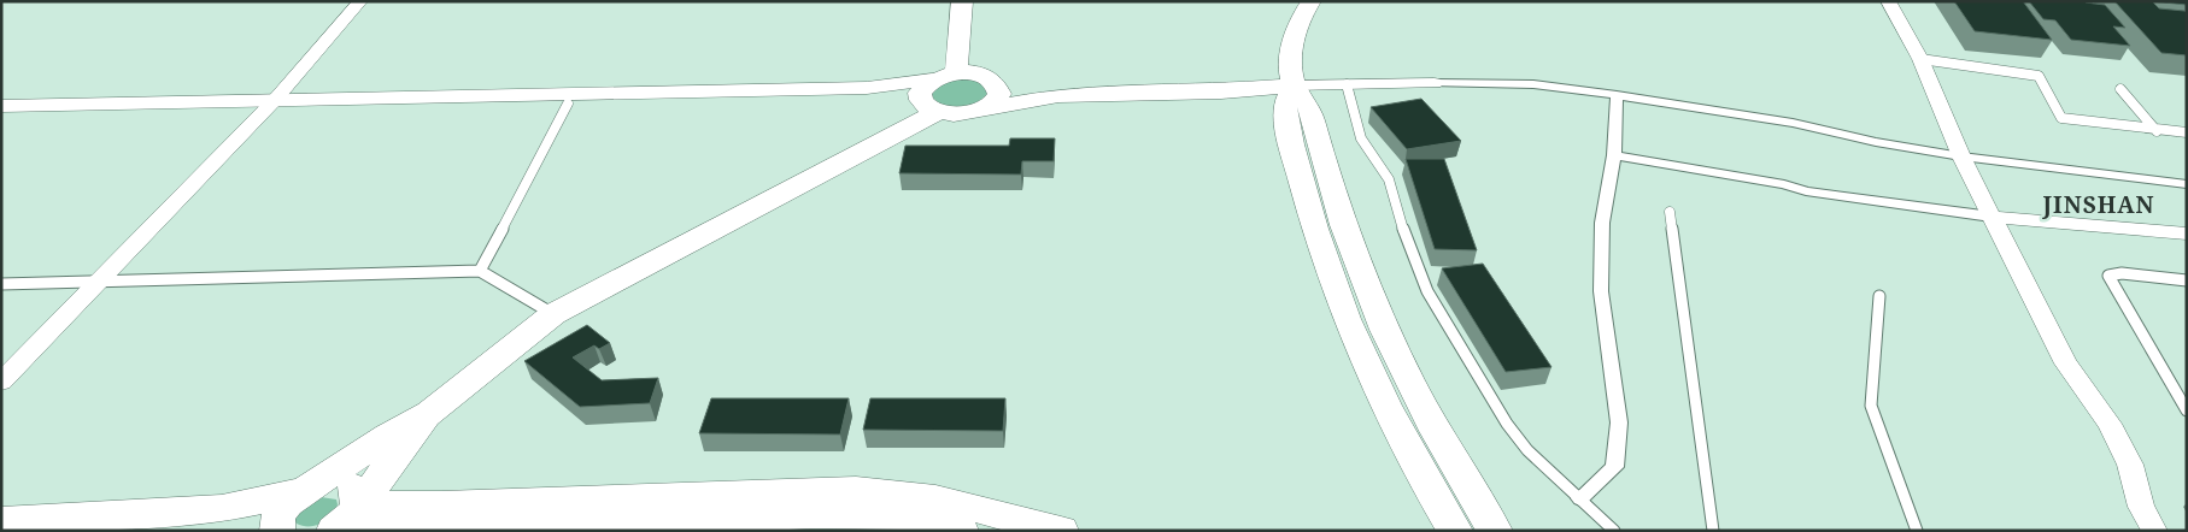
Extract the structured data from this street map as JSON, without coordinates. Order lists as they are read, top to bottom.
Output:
{
  "districts": ["JINSHAN"]
}
